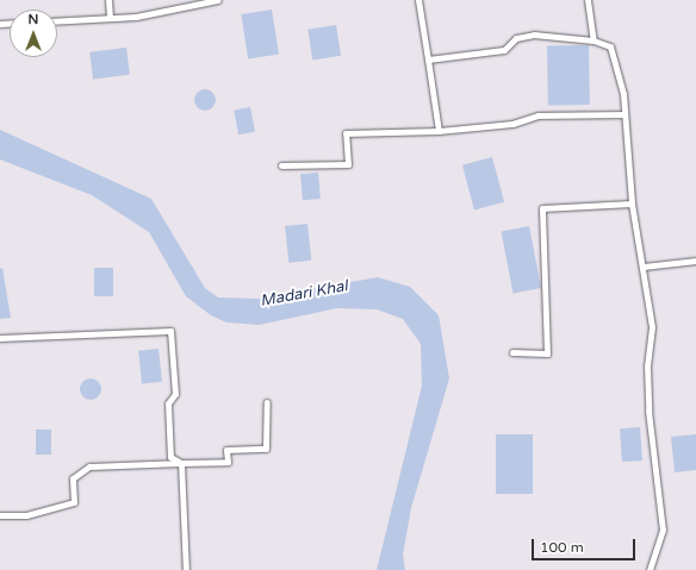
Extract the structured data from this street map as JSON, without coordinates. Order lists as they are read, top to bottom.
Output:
{
  "water": ["Madari Khal"],
  "scale_bar": "100 m",
  "north": "top"
}
